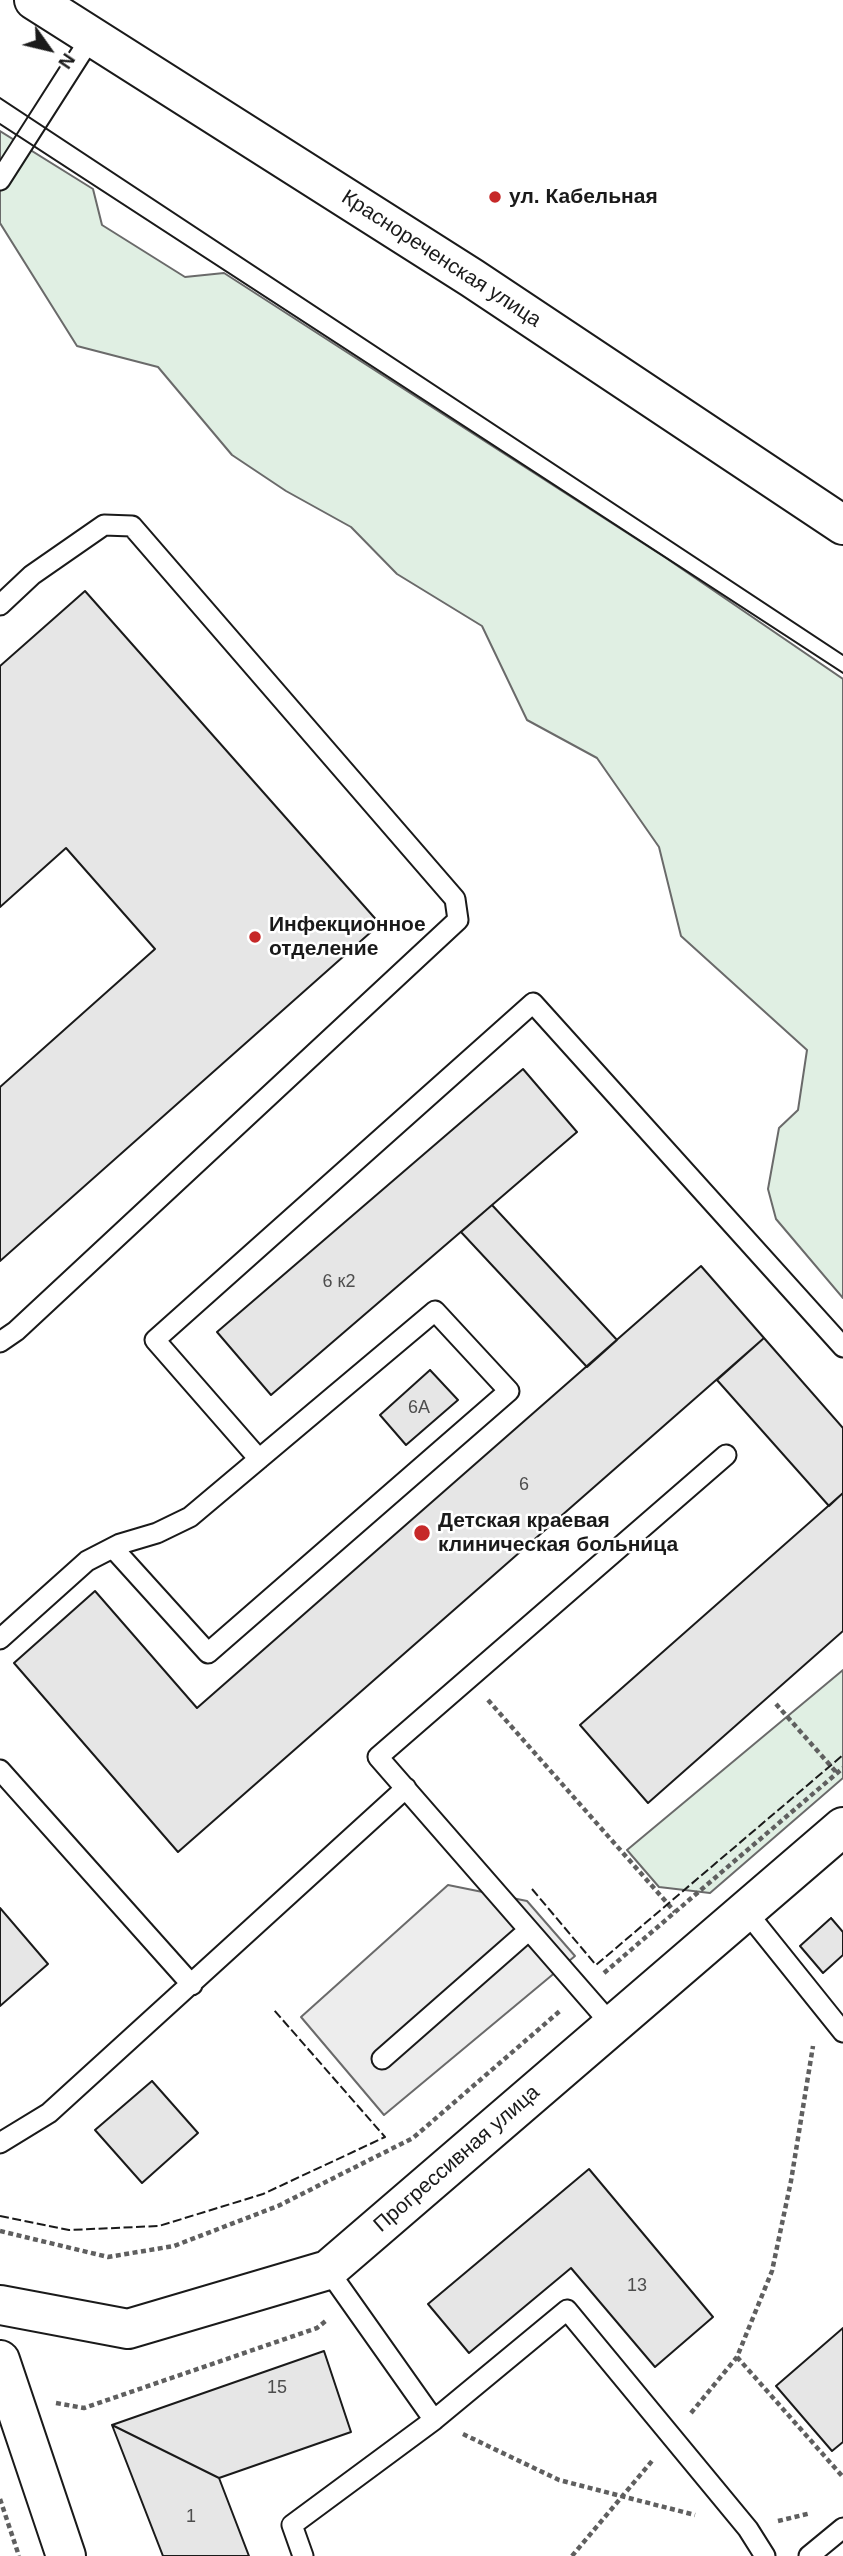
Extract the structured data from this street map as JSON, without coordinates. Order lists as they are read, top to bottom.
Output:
{
  "streets": {
    "street": ["Краснореченская улица", "Прогрессивная улица"]
  },
  "places": ["ул. Кабельная", "Инфекционное отделение", "Детская краевая клиническая больница"],
  "house_numbers": [
    "6 к2",
    "6А",
    "6",
    "13",
    "15",
    "1"
  ],
  "north": "bottom right"
}
